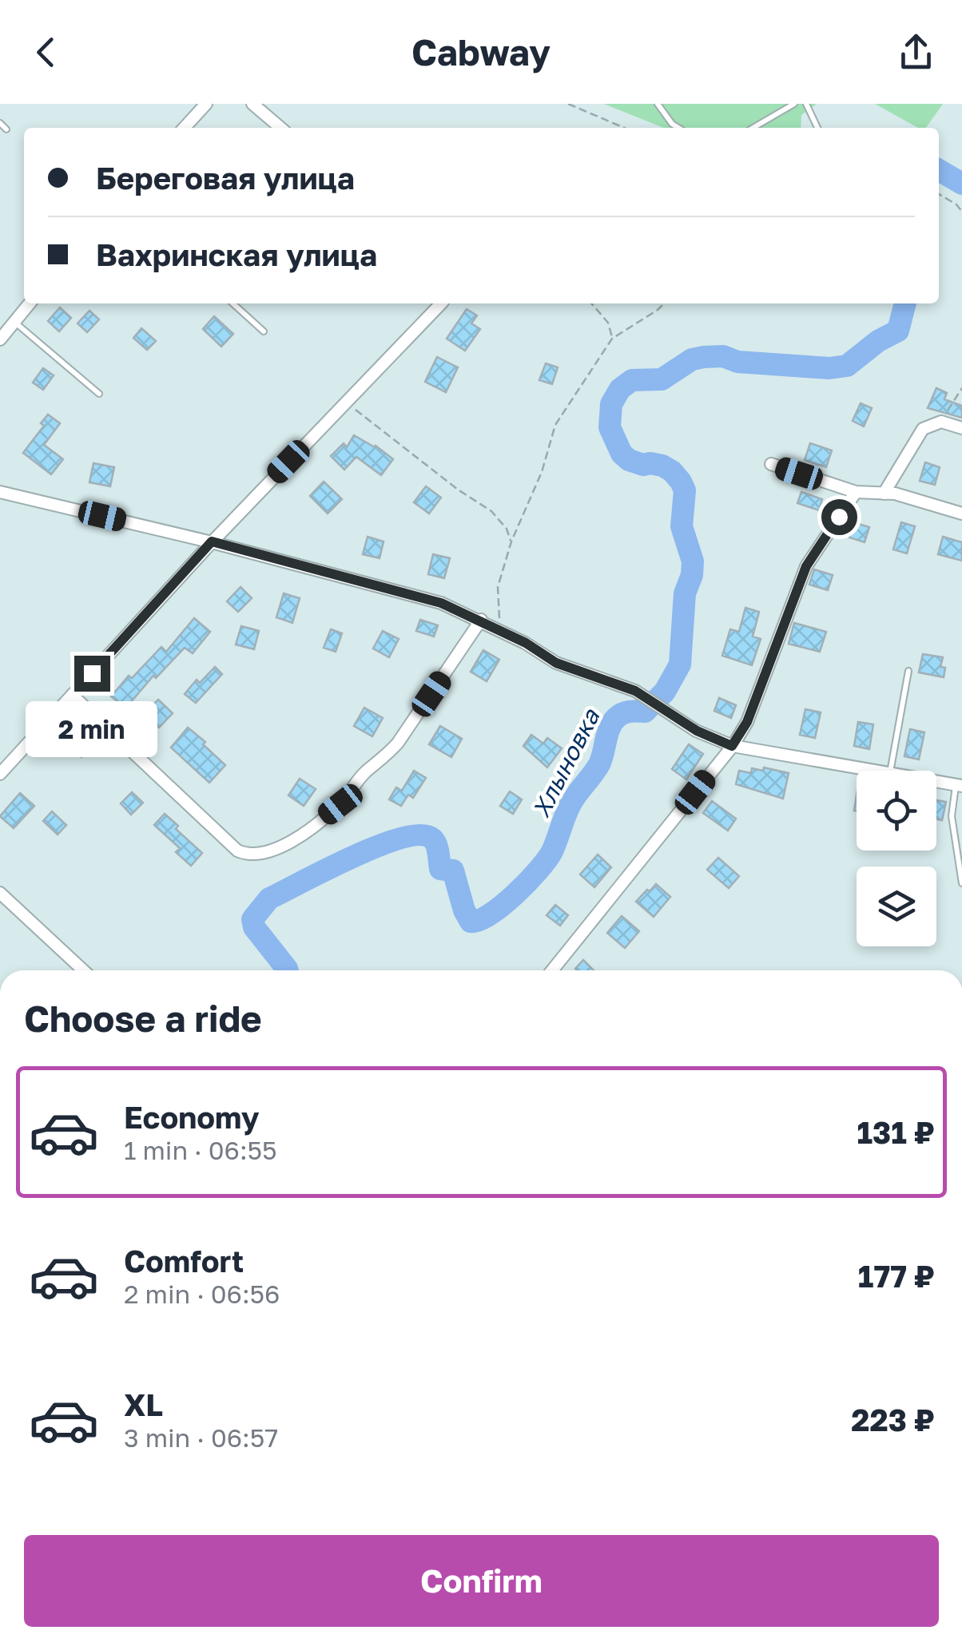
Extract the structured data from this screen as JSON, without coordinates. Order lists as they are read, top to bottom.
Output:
{
  "water": ["Хлыновка"],
  "page": {
    "header": "Cabway",
    "banner": ["Береговая улица", "Вахринская улица"],
    "bubble": "2 min",
    "heading": "Choose a ride",
    "list": [
      {
        "name": "Economy",
        "note": "1 min · 06:55",
        "value": "131 ₽"
      },
      {
        "name": "Comfort",
        "note": "2 min · 06:56",
        "value": "177 ₽"
      },
      {
        "name": "XL",
        "note": "3 min · 06:57",
        "value": "223 ₽"
      }
    ],
    "buttons": "Confirm"
  }
}
